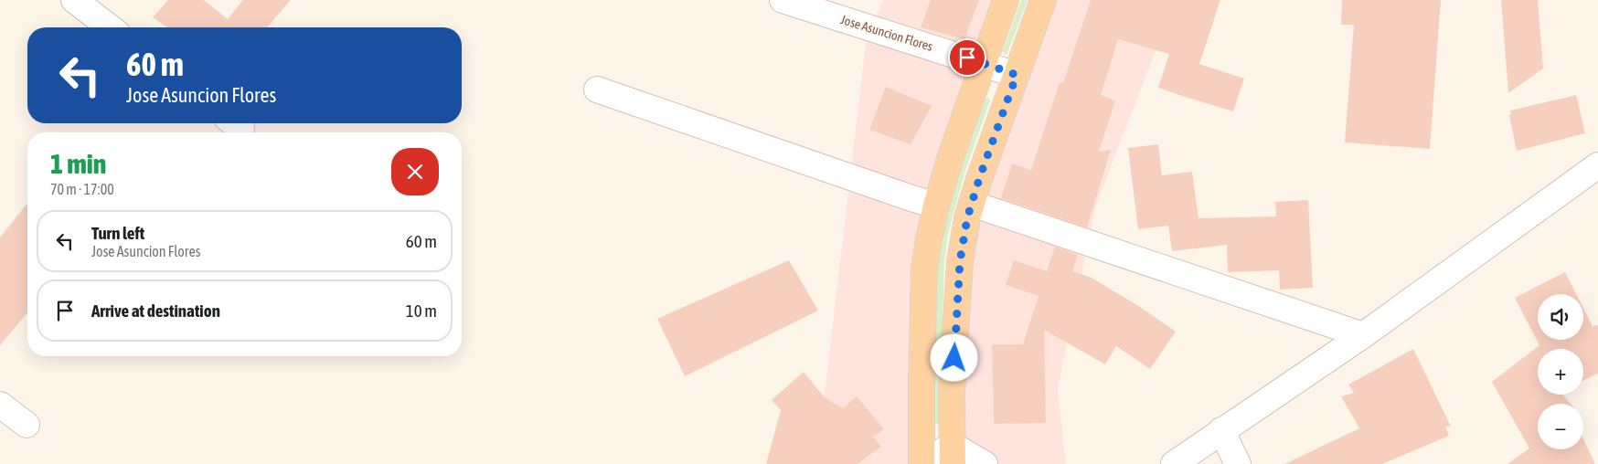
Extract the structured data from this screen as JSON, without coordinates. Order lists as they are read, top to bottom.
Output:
{
  "streets": {
    "street": ["Jose Asuncion Flores"]
  },
  "page": {
    "turn": ["60 m", "Jose Asuncion Flores"],
    "heading": ["1 min", "70 m · 17:00"],
    "list": [
      {
        "name": "Turn left",
        "note": "Jose Asuncion Flores",
        "value": "60 m"
      },
      {
        "name": "Arrive at destination",
        "value": "10 m"
      }
    ],
    "map_buttons": ["+", "−"]
  }
}
